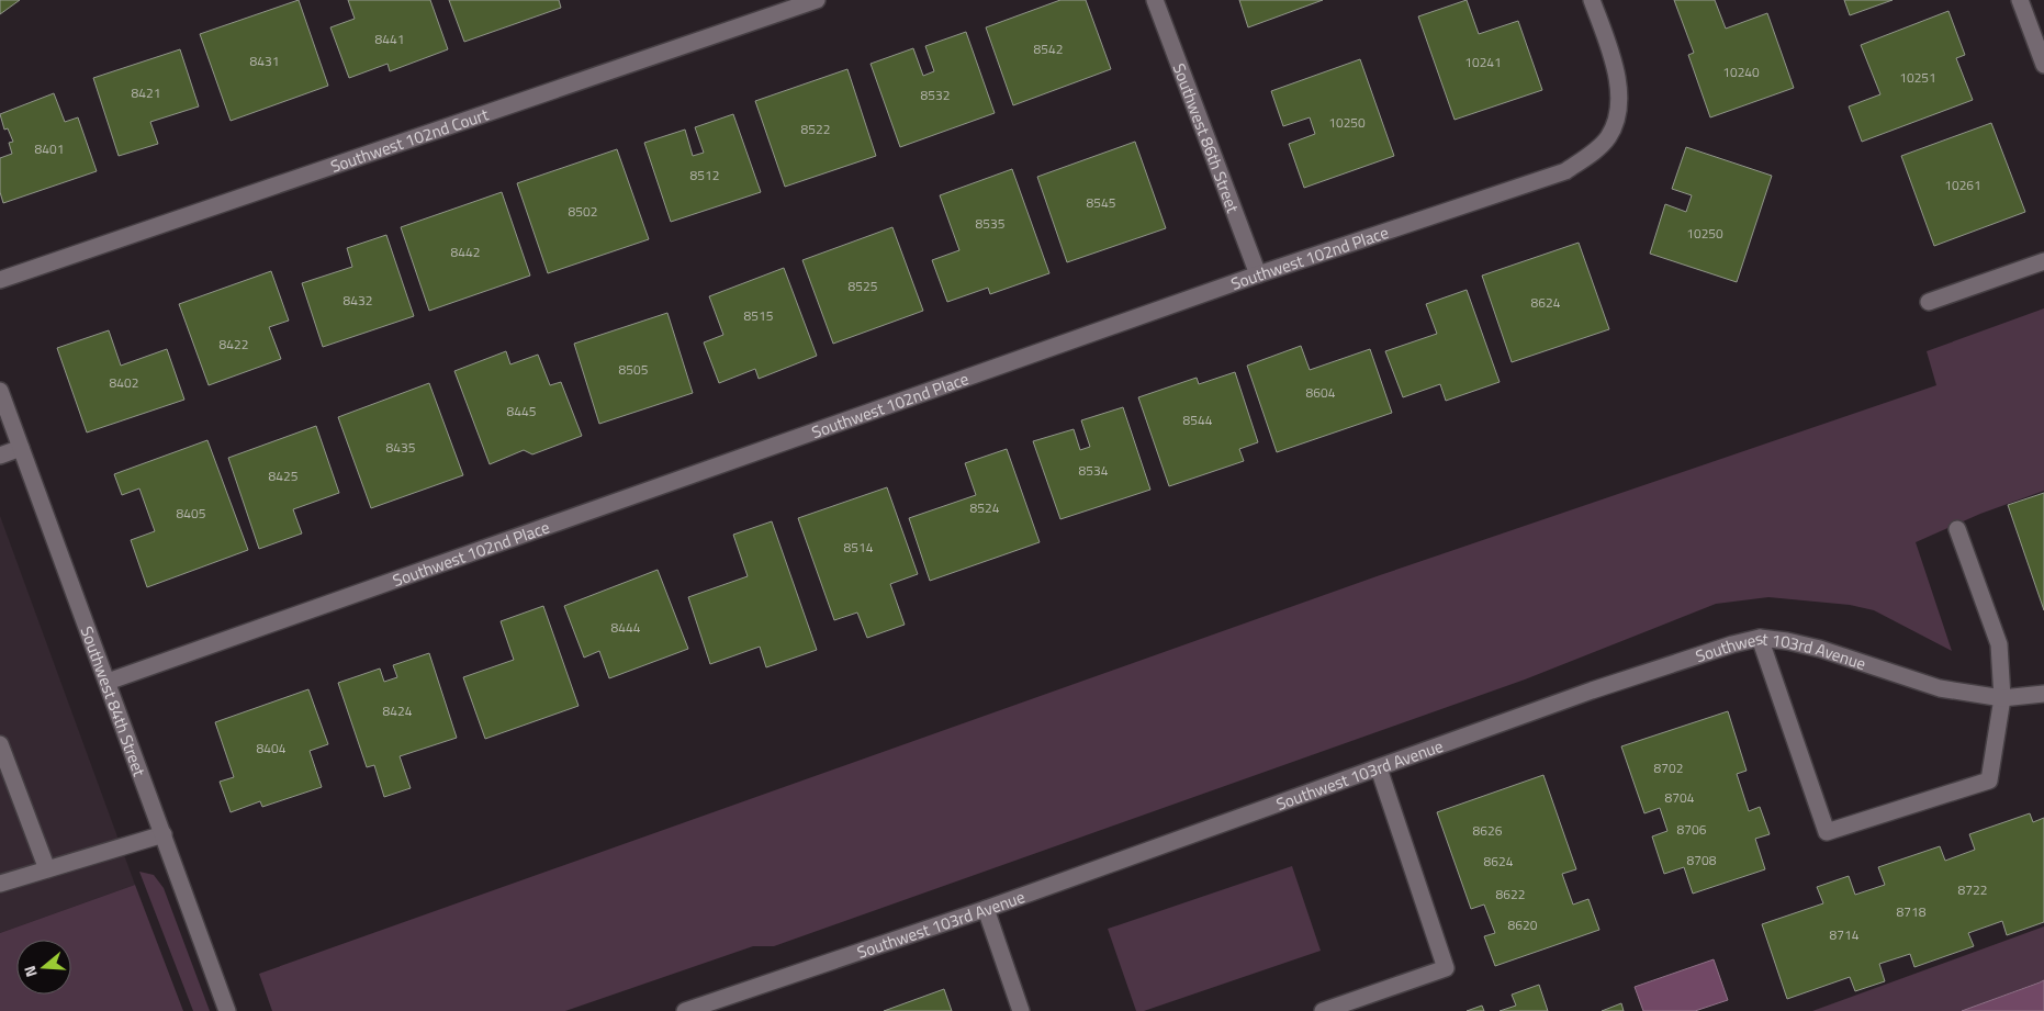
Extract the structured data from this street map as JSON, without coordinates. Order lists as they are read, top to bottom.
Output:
{
  "streets": {
    "street": [
      "Southwest 86th Street",
      "Southwest 102nd Court",
      "Southwest 102nd Place",
      "Southwest 103rd Avenue",
      "Southwest 84th Street"
    ]
  },
  "crossings": [
    ["Southwest 86th Street", "Southwest 102nd Place"],
    ["Southwest 102nd Place", "Southwest 84th Street"]
  ],
  "house_numbers": [
    "8441",
    "8542",
    "8431",
    "10241",
    "10240",
    "10251",
    "8421",
    "8532",
    "10250",
    "8522",
    "8401",
    "8512",
    "10261",
    "8545",
    "8502",
    "8535",
    "10250",
    "8442",
    "8525",
    "8432",
    "8624",
    "8515",
    "8422",
    "8505",
    "8402",
    "8604",
    "8445",
    "8544",
    "8435",
    "8534",
    "8425",
    "8524",
    "8405",
    "8514",
    "8444",
    "8424",
    "8404",
    "8702",
    "8704",
    "8706",
    "8626",
    "8708",
    "8624",
    "8722",
    "8622",
    "8718",
    "8620",
    "8714"
  ],
  "north": "left"
}
